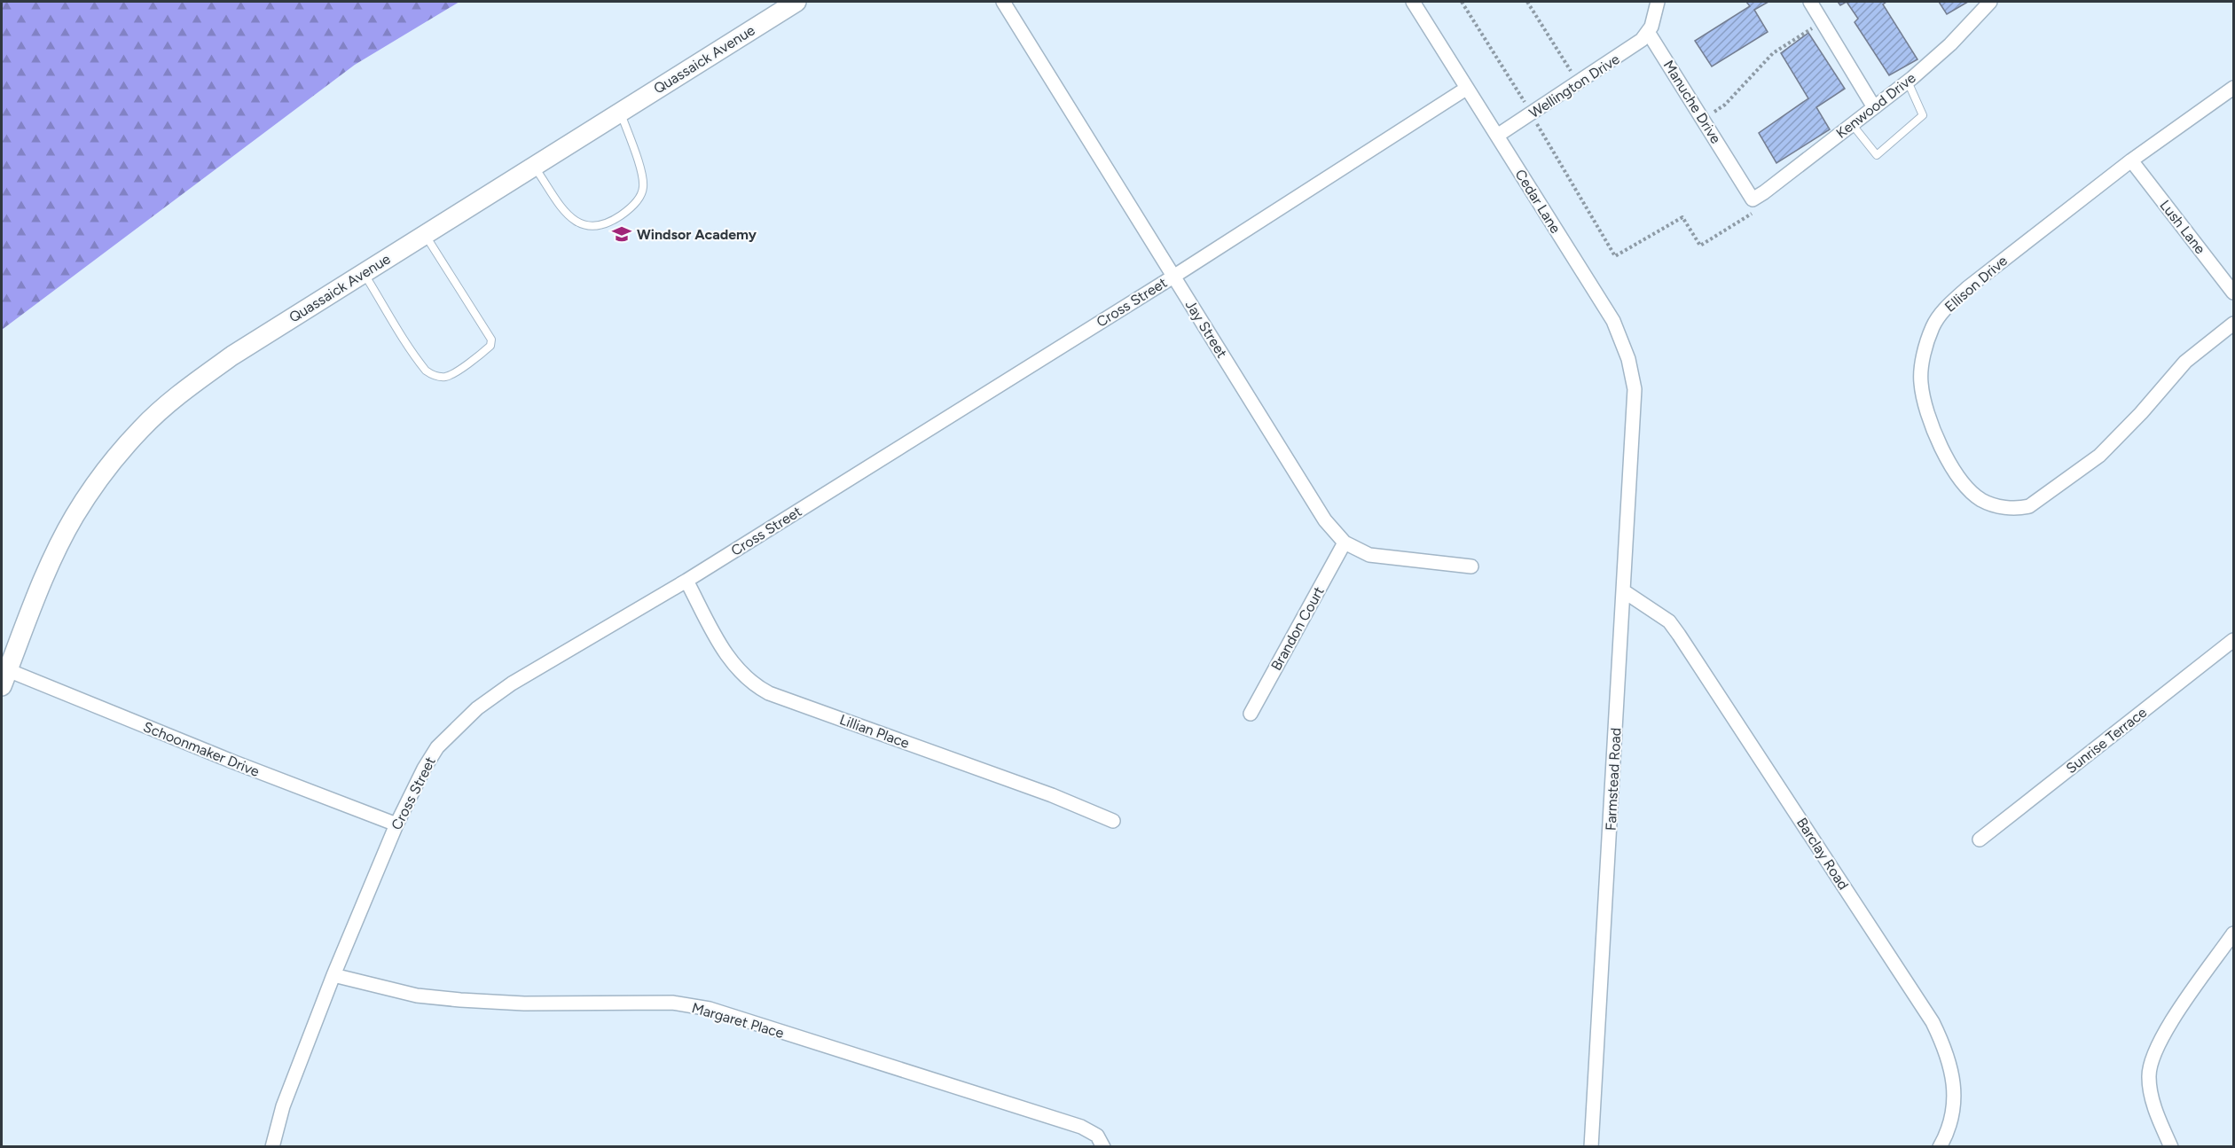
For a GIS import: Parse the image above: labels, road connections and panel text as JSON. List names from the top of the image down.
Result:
{
  "streets": {
    "main road": ["Quassaick Avenue"],
    "street": [
      "Wellington Drive",
      "Manuche Drive",
      "Kenwood Drive",
      "Cedar Lane",
      "Lush Lane",
      "Ellison Drive",
      "Cross Street",
      "Jay Street",
      "Brandon Court",
      "Lillian Place",
      "Sunrise Terrace",
      "Schoonmaker Drive",
      "Farmstead Road",
      "Barclay Road",
      "Margaret Place"
    ]
  },
  "crossings": [
    ["Quassaick Avenue", "Schoonmaker Drive"],
    ["Wellington Drive", "Manuche Drive"],
    ["Wellington Drive", "Cedar Lane"],
    ["Manuche Drive", "Kenwood Drive"],
    ["Cedar Lane", "Cross Street"],
    ["Cedar Lane", "Farmstead Road"],
    ["Lush Lane", "Ellison Drive"],
    ["Cross Street", "Jay Street"],
    ["Cross Street", "Lillian Place"],
    ["Cross Street", "Schoonmaker Drive"],
    ["Cross Street", "Margaret Place"],
    ["Jay Street", "Brandon Court"],
    ["Farmstead Road", "Barclay Road"]
  ],
  "places": {
    "school or university": ["Windsor Academy"]
  }
}
